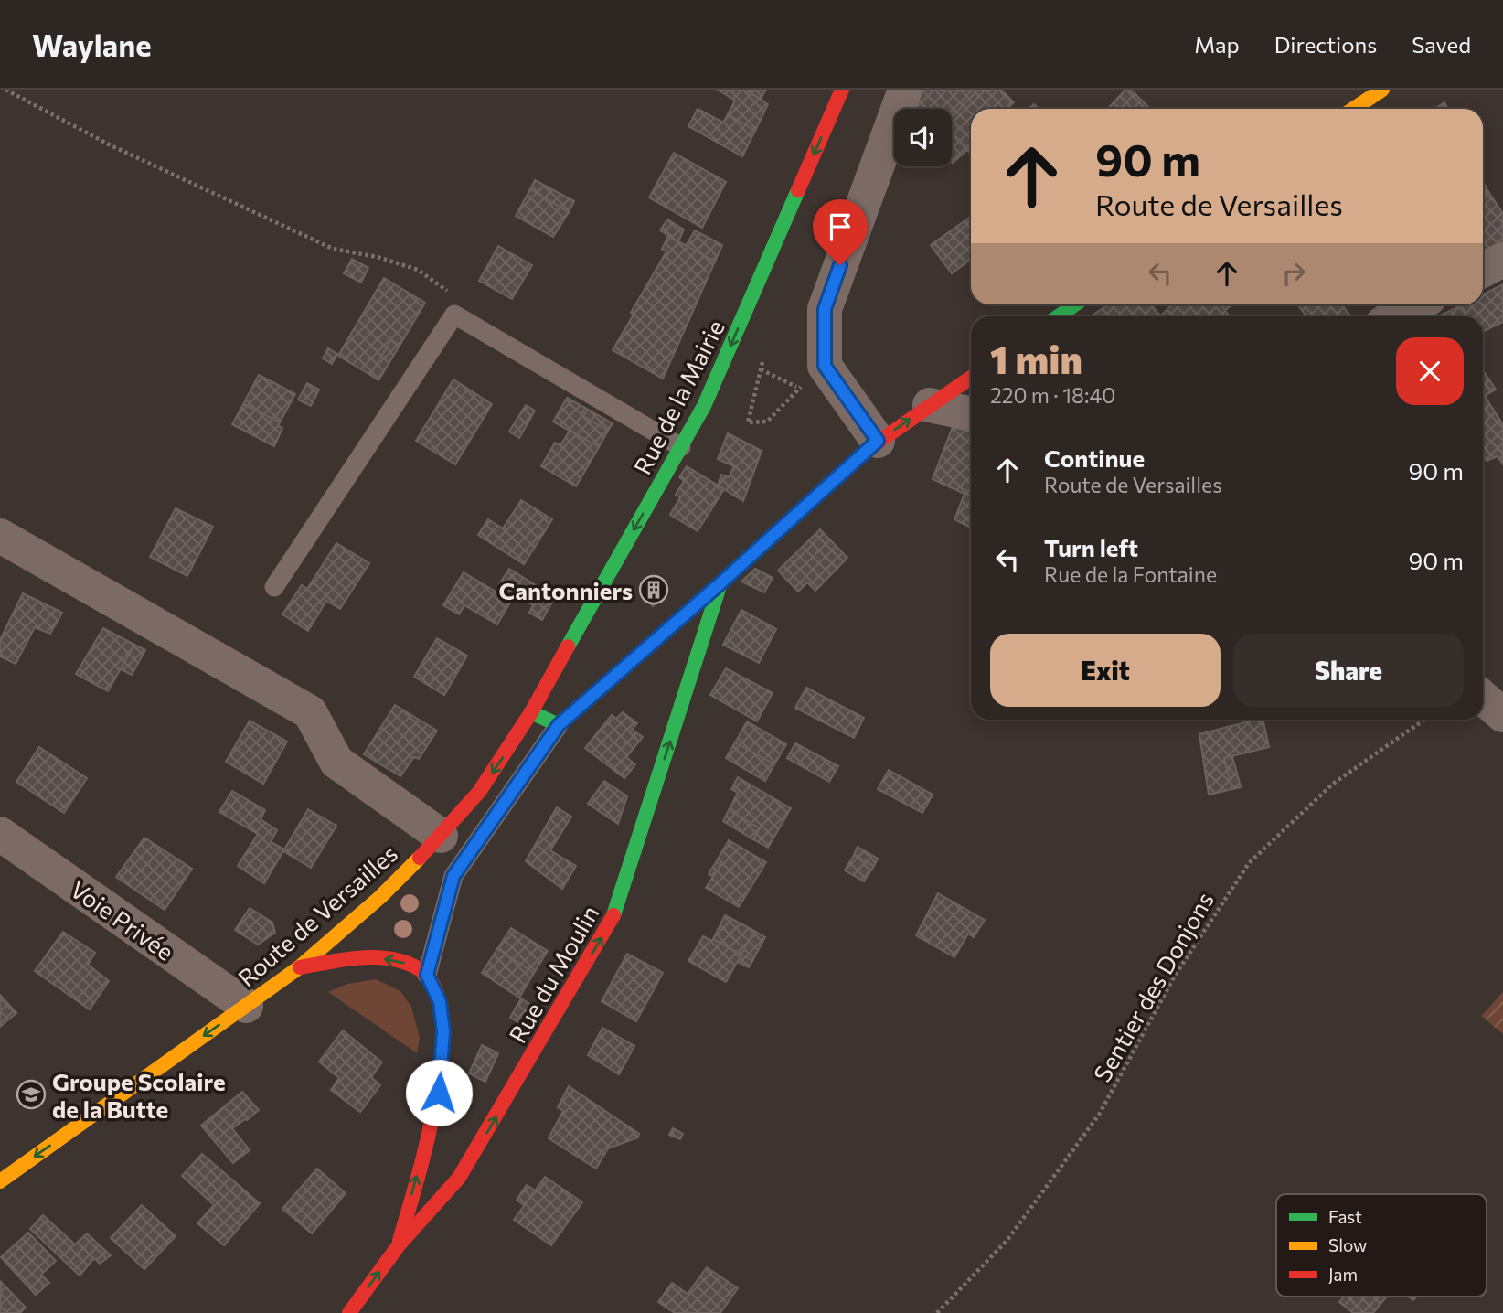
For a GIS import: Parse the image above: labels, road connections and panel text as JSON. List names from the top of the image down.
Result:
{
  "streets": {
    "main road": ["Rue de la Mairie", "Route de Versailles", "Rue du Moulin"],
    "street": ["Voie Privée"],
    "path": ["Sentier des Donjons"]
  },
  "crossings": [
    ["Rue de la Mairie", "Route de Versailles"],
    ["Route de Versailles", "Voie Privée"]
  ],
  "one_way": ["Route de Versailles"],
  "places": {
    "building": ["Cantonniers"],
    "school or university": ["Groupe Scolaire de la Butte"]
  },
  "legend": ["Fast", "Slow", "Jam"],
  "page": {
    "header": "Waylane",
    "nav": ["Map", "Directions", "Saved"],
    "turn": ["90 m", "Route de Versailles"],
    "heading": ["1 min", "220 m · 18:40"],
    "list": [
      {
        "name": "Continue",
        "note": "Route de Versailles",
        "value": "90 m"
      },
      {
        "name": "Turn left",
        "note": "Rue de la Fontaine",
        "value": "90 m"
      }
    ],
    "buttons": ["Exit", "Share"]
  }
}
